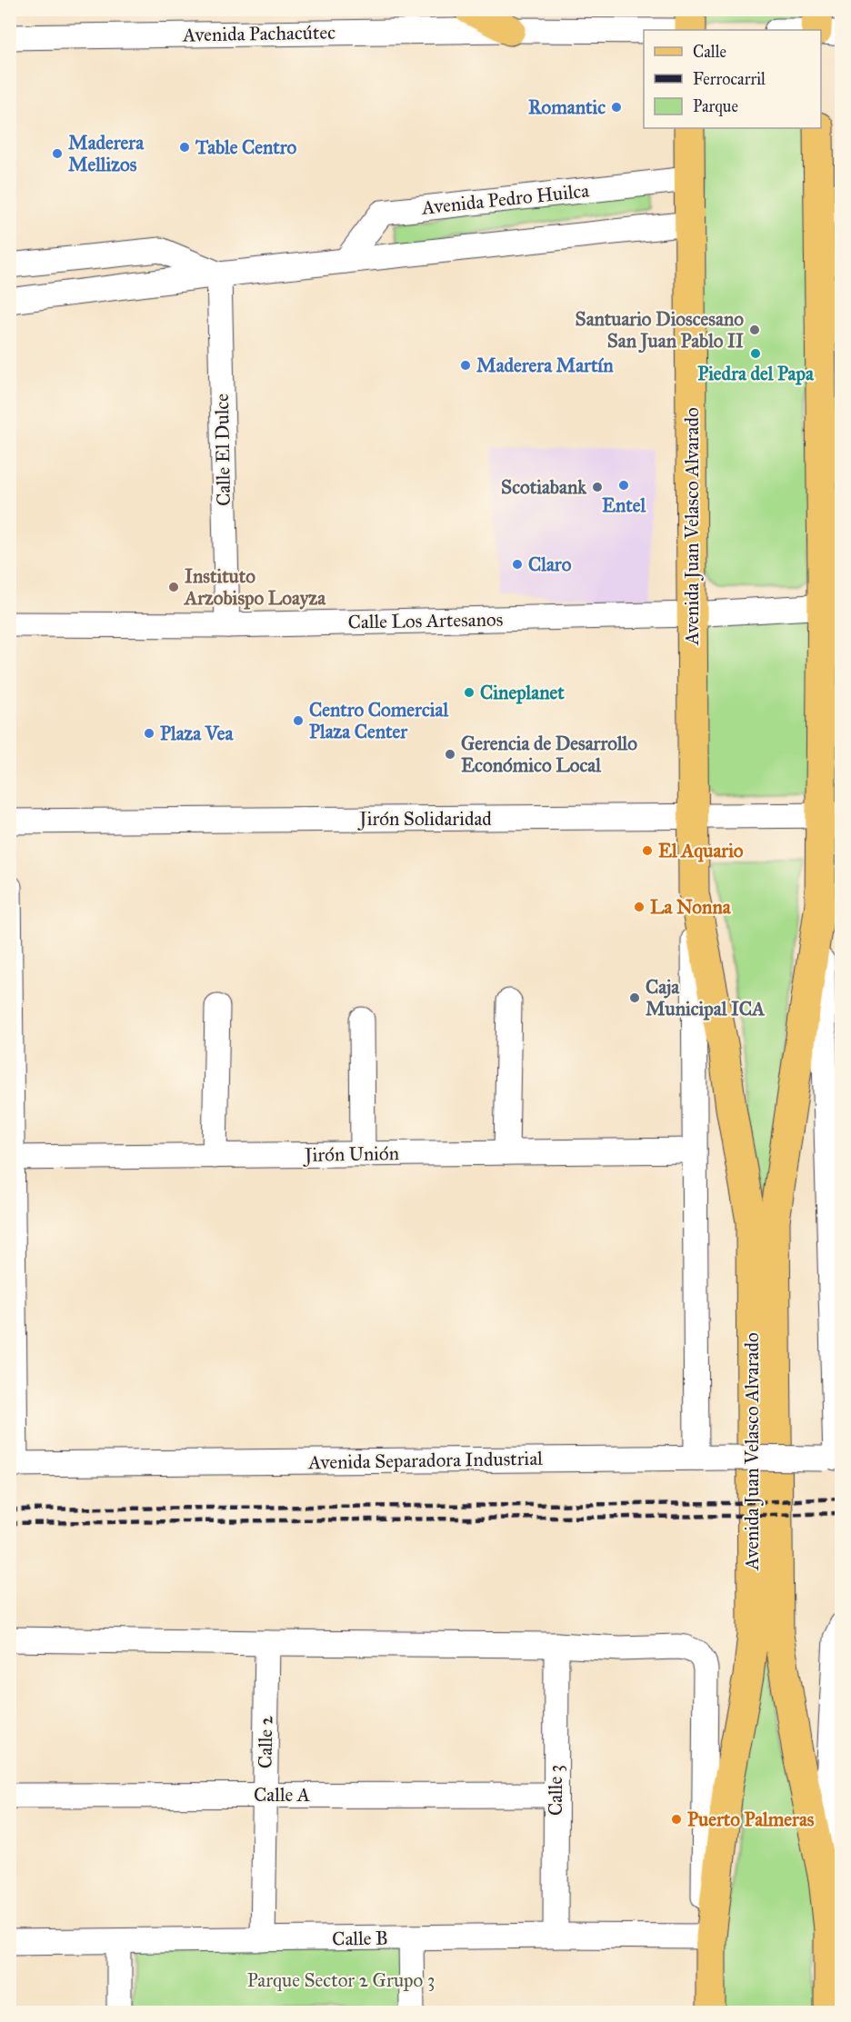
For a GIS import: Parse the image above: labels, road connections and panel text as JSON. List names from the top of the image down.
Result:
{
  "streets": {
    "main road": ["Avenida Juan Velasco Alvarado"],
    "street": [
      "Avenida Pachacútec",
      "Avenida Pedro Huilca",
      "Calle El Dulce",
      "Calle Los Artesanos",
      "Jirón Solidaridad",
      "Jirón Unión",
      "Avenida Separadora Industrial",
      "Calle 2",
      "Calle 3",
      "Calle A",
      "Calle B"
    ]
  },
  "crossings": [
    ["Avenida Pedro Huilca", "Avenida Juan Velasco Alvarado"],
    ["Calle El Dulce", "Calle Los Artesanos"],
    ["Avenida Juan Velasco Alvarado", "Calle Los Artesanos"],
    ["Avenida Juan Velasco Alvarado", "Jirón Solidaridad"],
    ["Avenida Juan Velasco Alvarado", "Jirón Unión"],
    ["Avenida Juan Velasco Alvarado", "Avenida Separadora Industrial"],
    ["Avenida Juan Velasco Alvarado", "Calle 3"],
    ["Avenida Juan Velasco Alvarado", "Calle B"],
    ["Calle 2", "Calle A"],
    ["Calle 2", "Calle B"],
    ["Calle 3", "Calle A"],
    ["Calle 3", "Calle B"]
  ],
  "parks": ["Parque Sector 2 Grupo 3"],
  "places": [
    "Romantic",
    "Table Centro",
    "Maderera Mellizos",
    "Santuario Dioscesano San Juan Pablo II",
    "Piedra del Papa",
    "Maderera Martín",
    "Entel",
    "Scotiabank",
    "Claro",
    "Instituto Arzobispo Loayza",
    "Cineplanet",
    "Centro Comercial Plaza Center",
    "Plaza Vea",
    "Gerencia de Desarrollo Económico Local",
    "El Aquario",
    "La Nonna",
    "Caja Municipal ICA",
    "Puerto Palmeras"
  ],
  "legend": ["Calle", "Ferrocarril", "Parque"]
}
